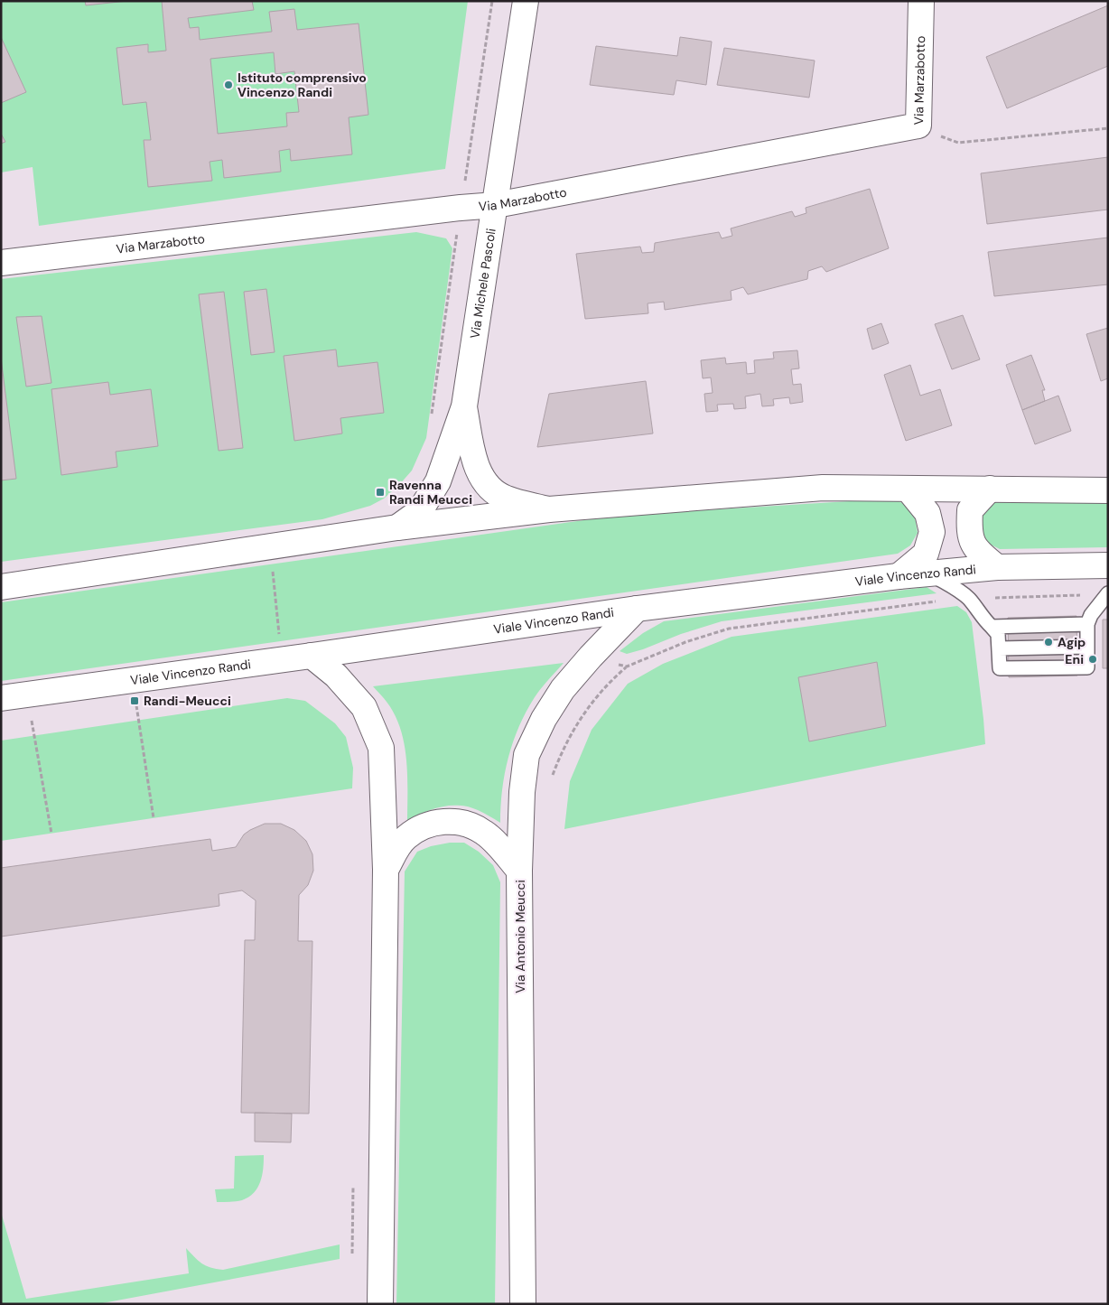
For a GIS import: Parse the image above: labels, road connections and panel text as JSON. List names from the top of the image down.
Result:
{
  "streets": {
    "street": [
      "Via Marzabotto",
      "Via Michele Pascoli",
      "Viale Vincenzo Randi",
      "Via Antonio Meucci"
    ]
  },
  "crossings": [
    ["Via Marzabotto", "Via Michele Pascoli"],
    ["Viale Vincenzo Randi", "Via Antonio Meucci"]
  ],
  "places": {
    "other": ["Istituto comprensivo Vincenzo Randi", "Agip", "Eni"],
    "transit": ["Ravenna Randi Meucci", "Randi-Meucci"]
  }
}
